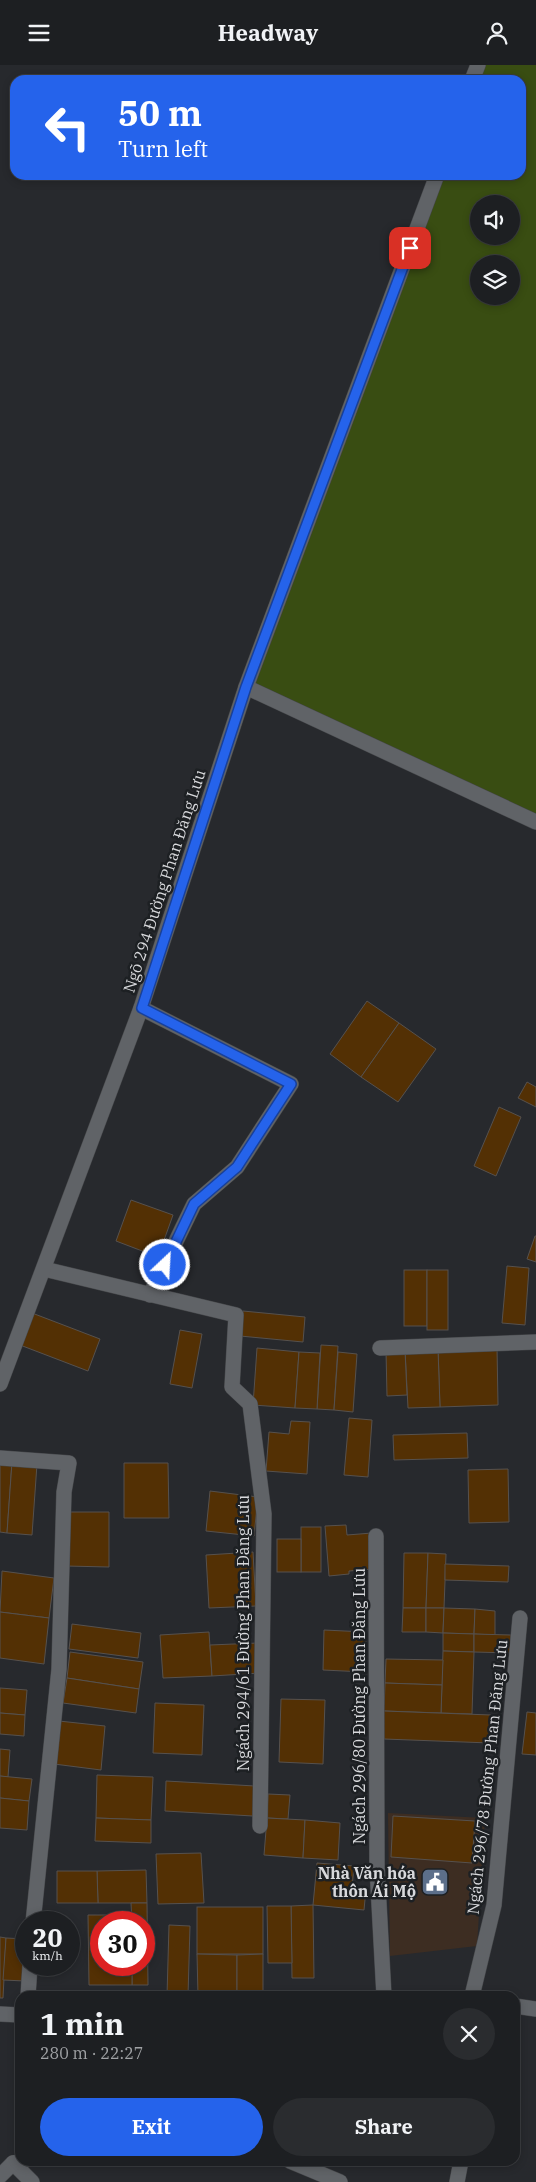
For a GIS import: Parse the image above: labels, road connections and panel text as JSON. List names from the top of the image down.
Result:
{
  "streets": {
    "street": [
      "Ngõ 294 Đường Phan Đăng Lưu",
      "Ngách 294/61 Đường Phan Đăng Lưu",
      "Ngách 296/80 Đường Phan Đăng Lưu",
      "Ngách 296/78 Đường Phan Đăng Lưu"
    ]
  },
  "crossings": [
    ["Ngõ 294 Đường Phan Đăng Lưu", "Ngách 294/61 Đường Phan Đăng Lưu"]
  ],
  "places": {
    "public building": ["Nhà Văn hóa thôn Ái Mộ"]
  },
  "page": {
    "header": "Headway",
    "turn": ["50 m", "Turn left"],
    "speed": "20 km/h",
    "limit": "30",
    "heading": ["1 min", "280 m · 22:27"],
    "buttons": ["Exit", "Share"]
  }
}
